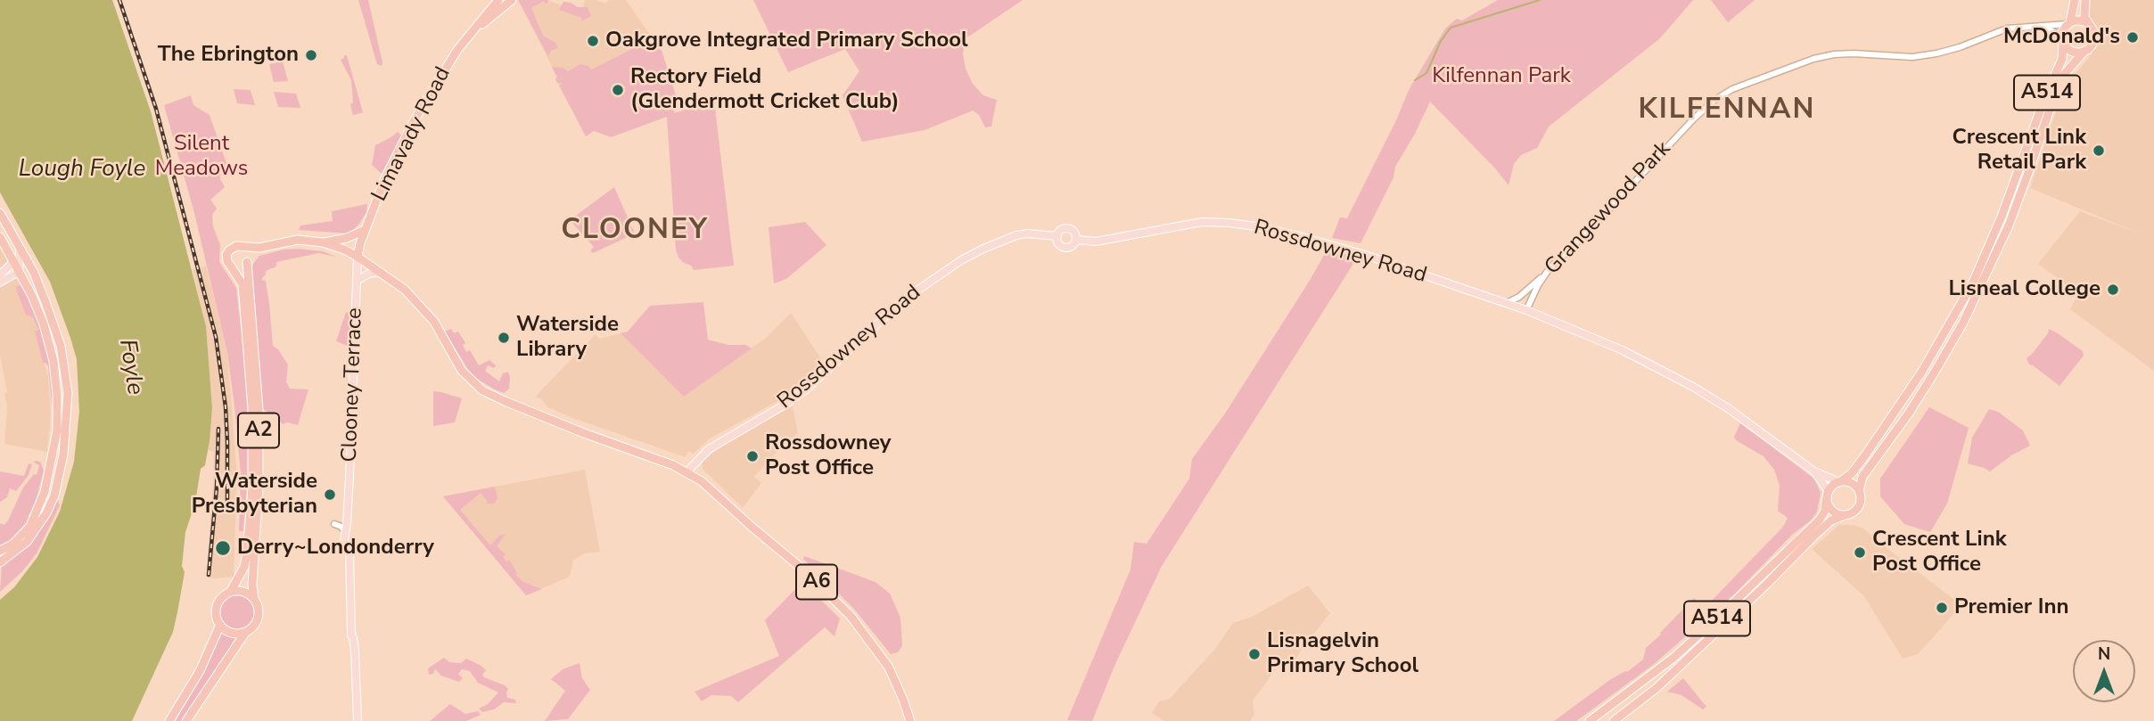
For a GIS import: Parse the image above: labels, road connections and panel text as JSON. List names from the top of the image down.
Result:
{
  "streets": {
    "highway": [
      "A514",
      "Limavady Road",
      "A2",
      "A6"
    ],
    "main road": ["Rossdowney Road", "Clooney Terrace"],
    "street": ["Grangewood Park"]
  },
  "crossings": [
    ["Limavady Road", "Clooney Terrace"],
    ["Limavady Road", "A6"],
    ["Grangewood Park", "Rossdowney Road"],
    ["Rossdowney Road", "A6"],
    ["Clooney Terrace", "A6"]
  ],
  "districts": ["KILFENNAN", "CLOONEY"],
  "water": ["Lough Foyle", "Foyle"],
  "parks": ["Kilfennan Park", "Silent Meadows"],
  "places": [
    "McDonald's",
    "Oakgrove Integrated Primary School",
    "The Ebrington",
    "Rectory Field (Glendermott Cricket Club)",
    "Crescent Link Retail Park",
    "Lisneal College",
    "Waterside Library",
    "Rossdowney Post Office",
    "Waterside Presbyterian",
    "Derry~Londonderry",
    "Crescent Link Post Office",
    "Premier Inn",
    "Lisnagelvin Primary School"
  ],
  "north": "top"
}
